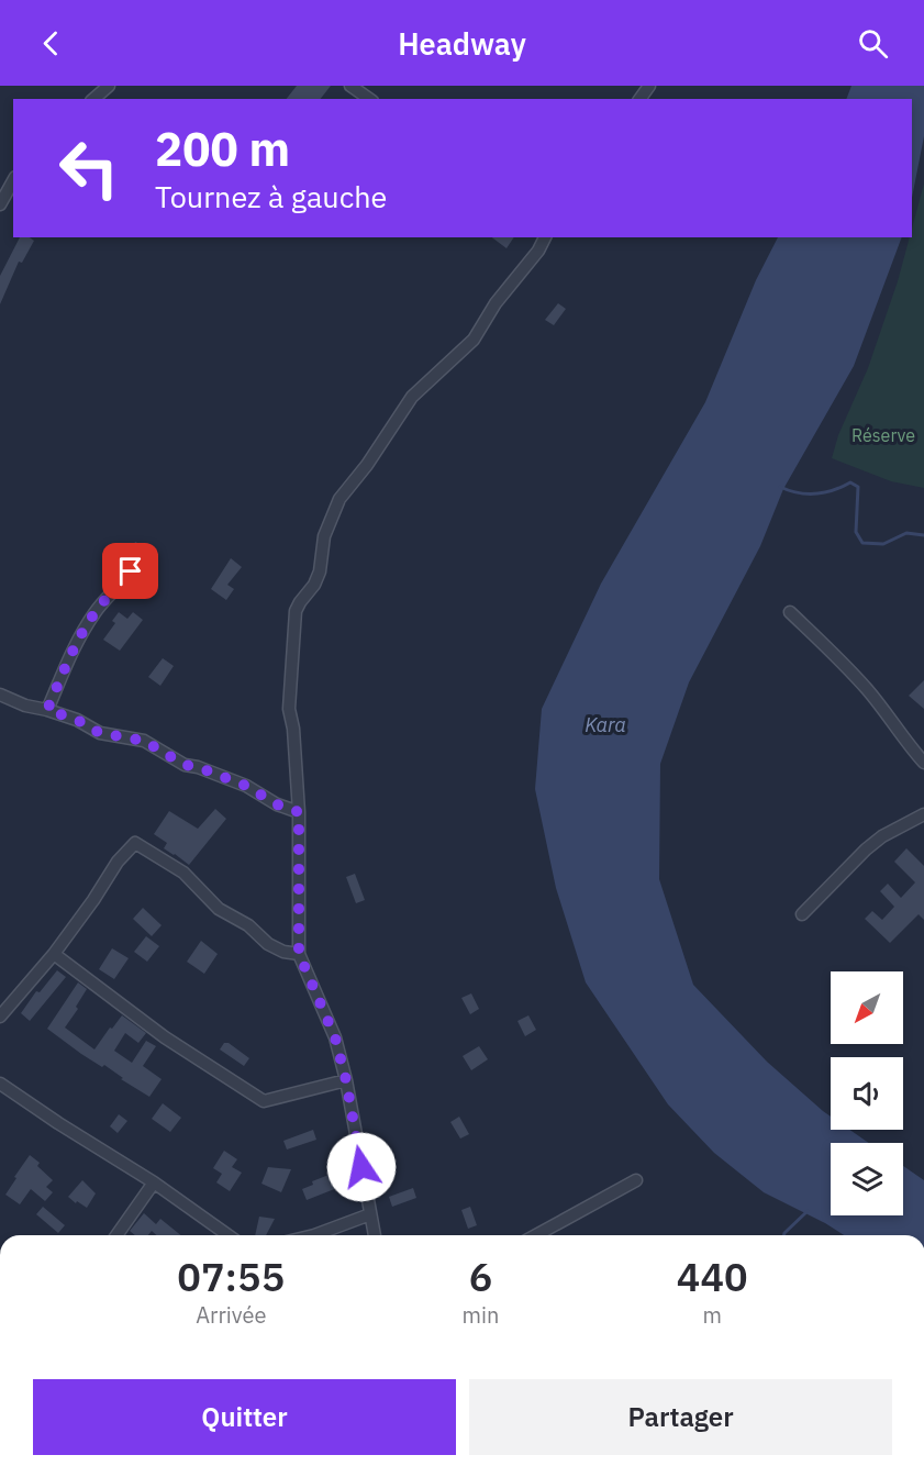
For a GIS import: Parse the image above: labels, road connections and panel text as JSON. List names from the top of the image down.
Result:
{
  "water": ["Kara"],
  "parks": ["Réserve"],
  "north": "bottom left",
  "page": {
    "header": "Headway",
    "turn": ["200 m", "Tournez à gauche"],
    "eta": [
      "07:55",
      "Arrivée",
      "6",
      "min",
      "440",
      "m"
    ],
    "buttons": ["Quitter", "Partager"]
  }
}
